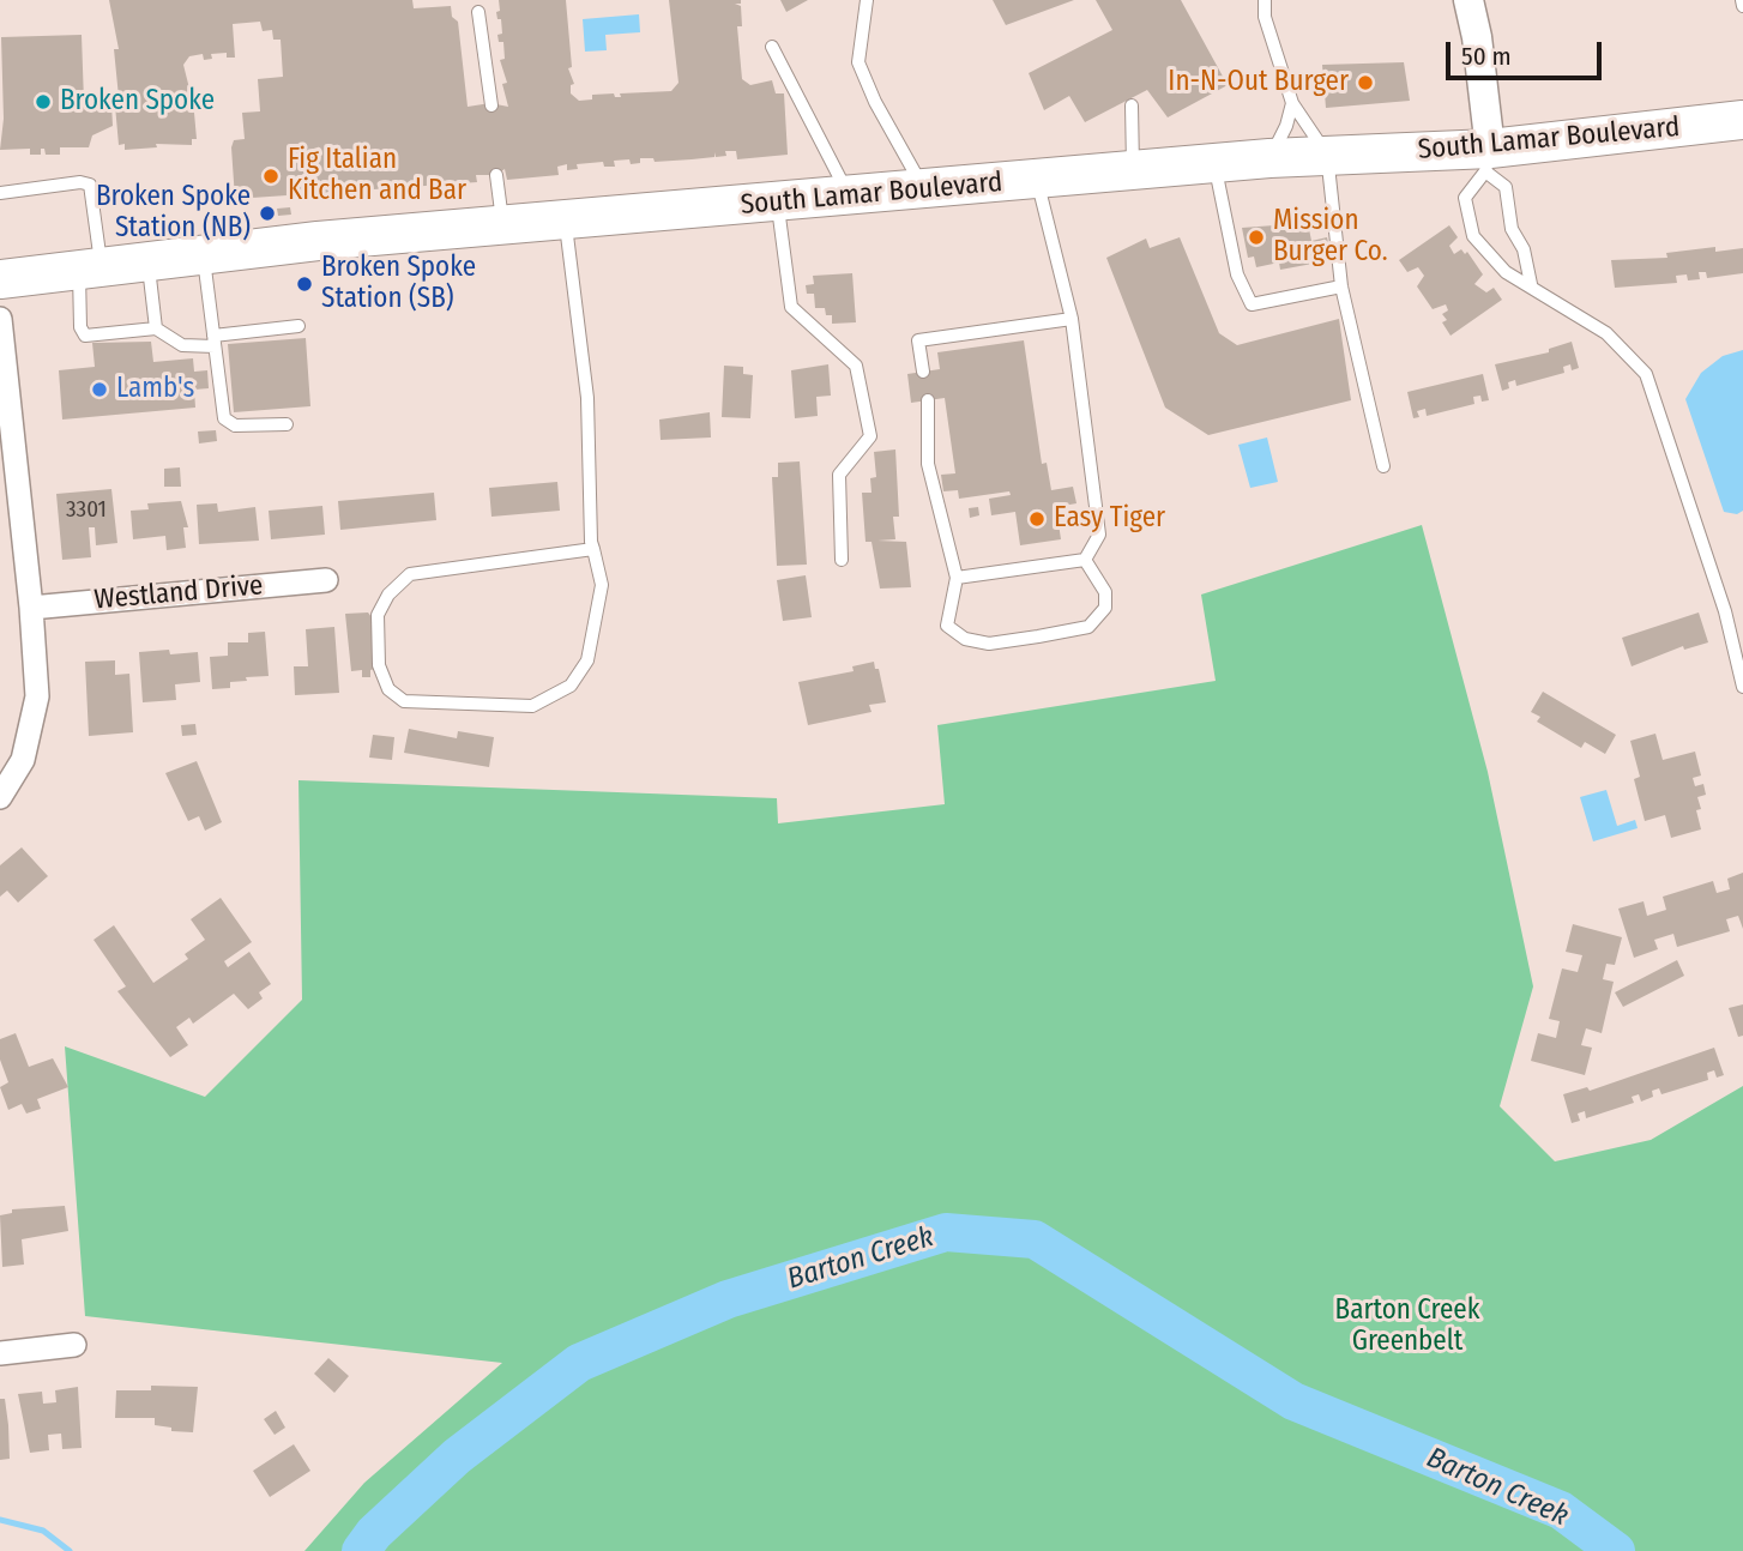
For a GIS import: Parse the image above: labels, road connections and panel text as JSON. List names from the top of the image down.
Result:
{
  "streets": {
    "main road": ["South Lamar Boulevard"],
    "street": ["Westland Drive"]
  },
  "water": ["Barton Creek"],
  "parks": ["Barton Creek Greenbelt"],
  "places": [
    "In-N-Out Burger",
    "Broken Spoke",
    "Fig Italian Kitchen and Bar",
    "Broken Spoke Station (NB)",
    "Mission Burger Co.",
    "Broken Spoke Station (SB)",
    "Lamb's",
    "Easy Tiger"
  ],
  "house_numbers": ["3301"],
  "scale_bar": "50 m"
}
